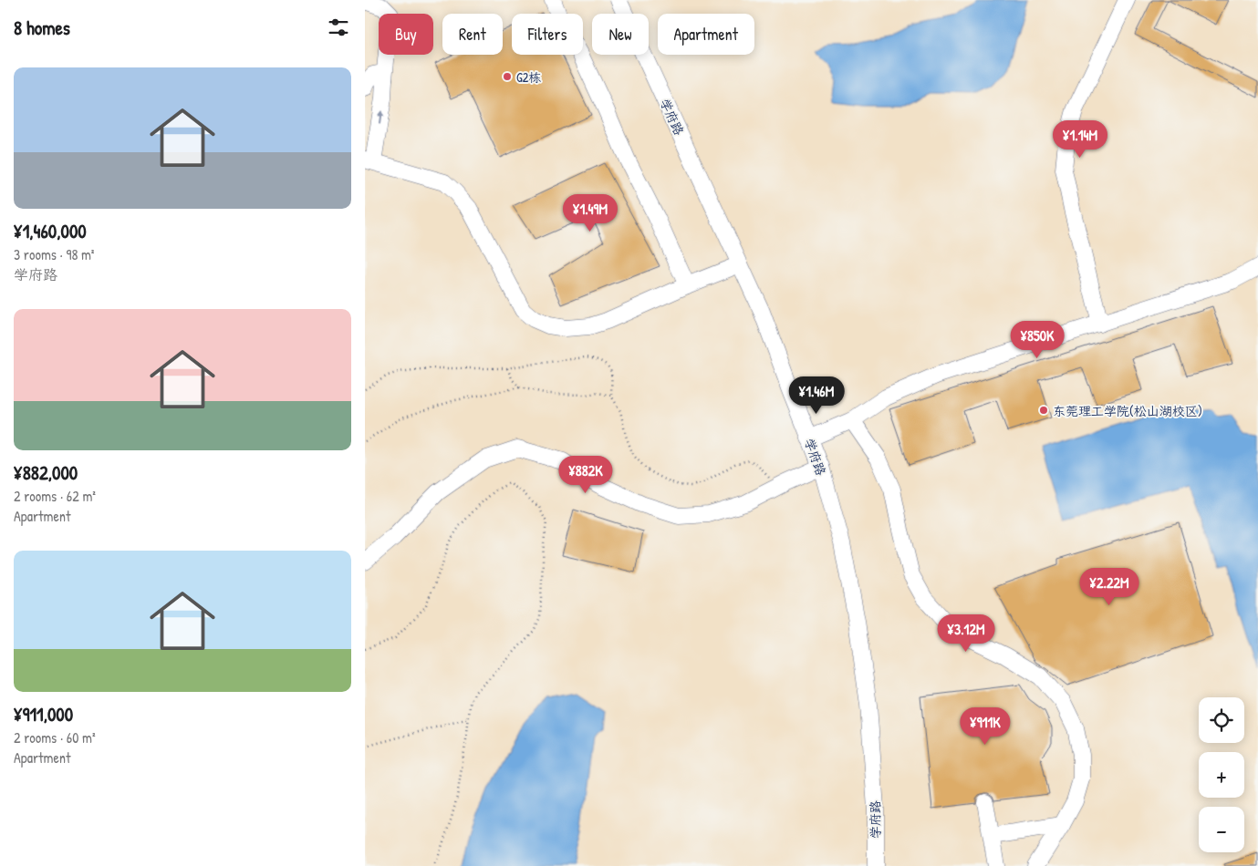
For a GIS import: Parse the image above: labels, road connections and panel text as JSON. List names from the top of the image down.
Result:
{
  "streets": {
    "street": ["学府路"]
  },
  "places": ["G2栋", "东莞理工学院(松山湖校区)"],
  "page": {
    "heading": "8 homes",
    "chip": [
      "Buy",
      "Rent",
      "Filters",
      "New",
      "Apartment"
    ],
    "list": [
      {
        "name": "¥1,460,000",
        "note": "3 rooms · 98 m² · 学府路"
      },
      {
        "name": "¥882,000",
        "note": "2 rooms · 62 m² · Apartment"
      },
      {
        "name": "¥911,000",
        "note": "2 rooms · 60 m² · Apartment"
      }
    ],
    "price": [
      "¥1.14M",
      "¥1.49M",
      "¥850K",
      "¥1.46M",
      "¥882K",
      "¥2.22M",
      "¥3.12M",
      "¥911K"
    ],
    "map_buttons": ["+", "−"]
  }
}
